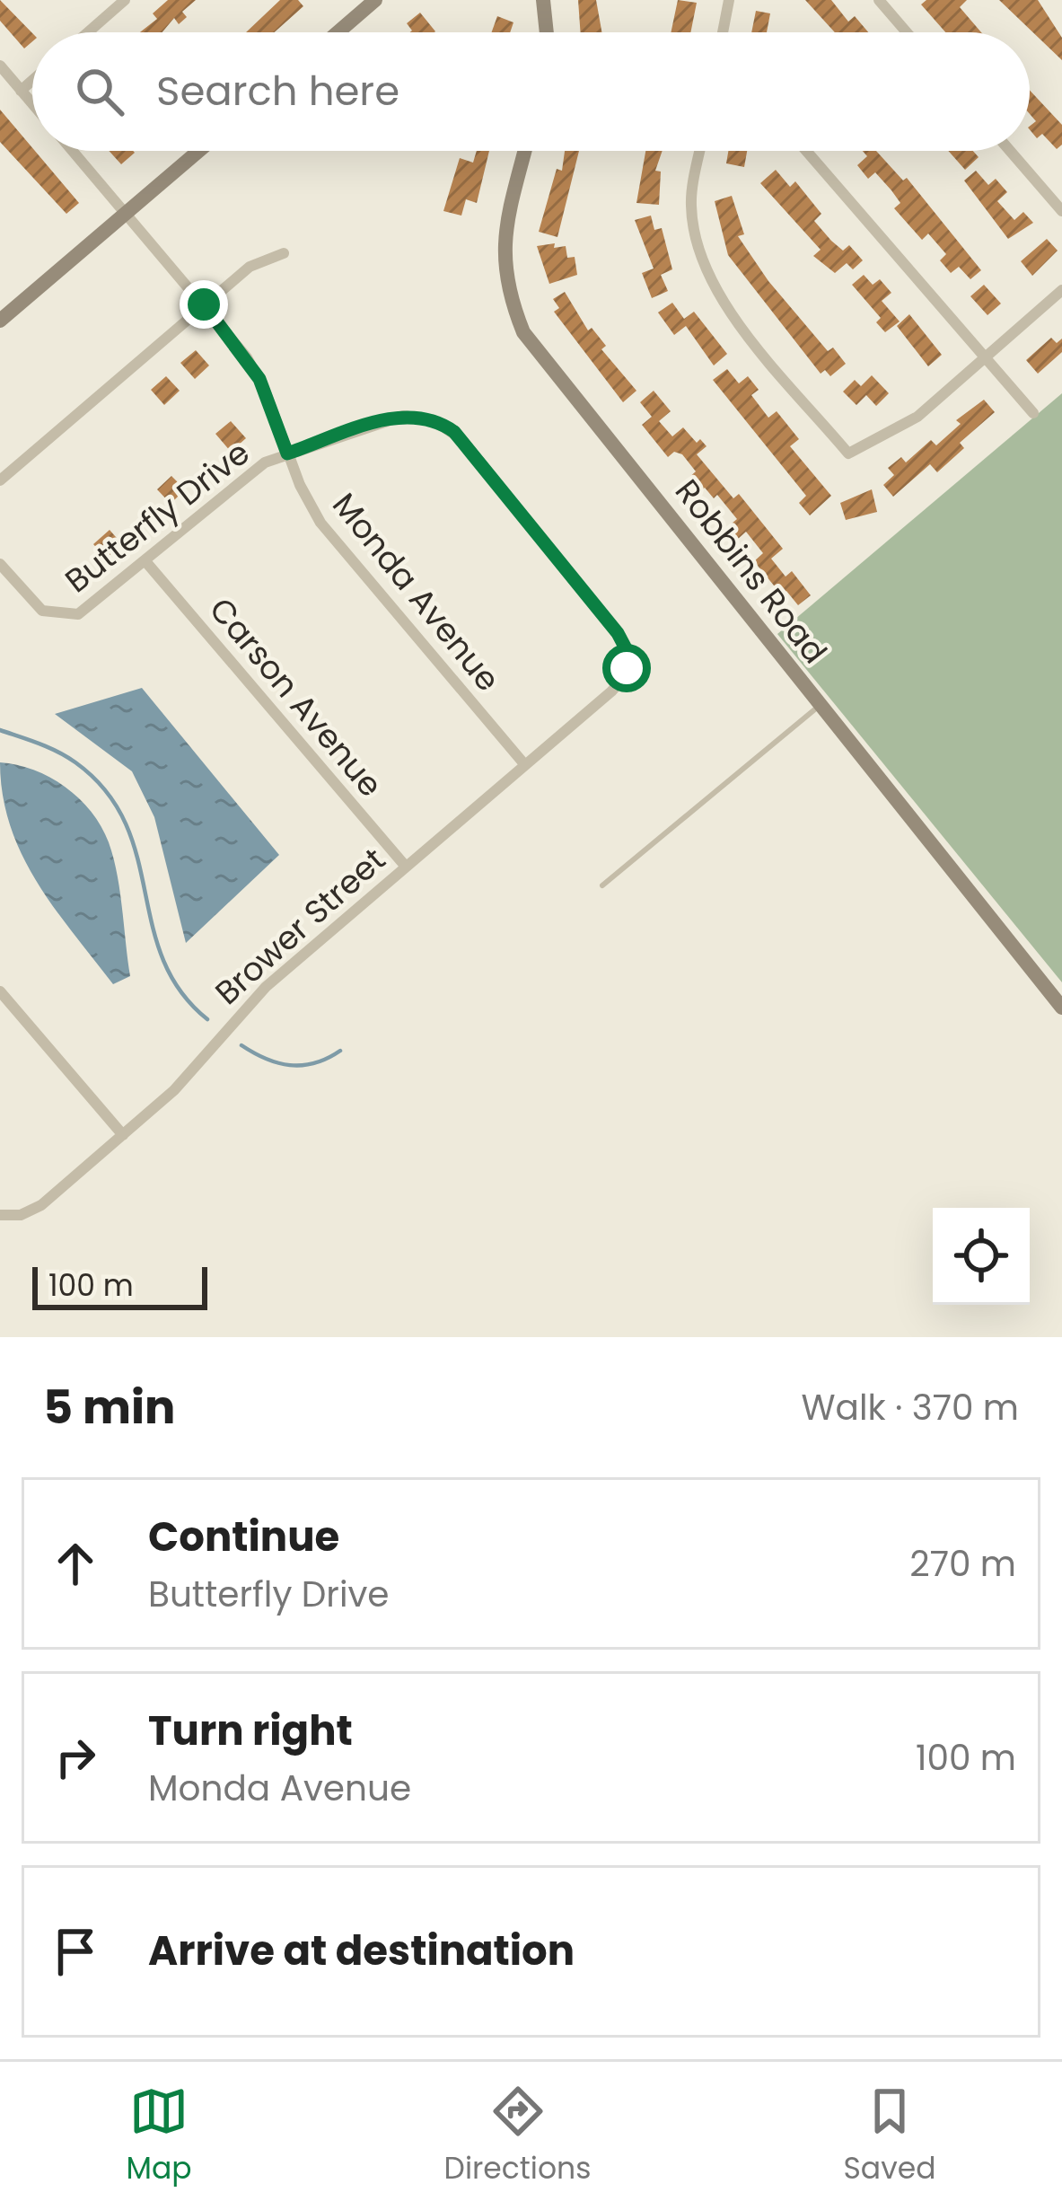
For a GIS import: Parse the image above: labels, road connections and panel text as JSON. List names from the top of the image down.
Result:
{
  "streets": {
    "street": [
      "Butterfly Drive",
      "Robbins Road",
      "Monda Avenue",
      "Carson Avenue",
      "Brower Street"
    ]
  },
  "crossings": [
    ["Butterfly Drive", "Monda Avenue"],
    ["Butterfly Drive", "Carson Avenue"],
    ["Butterfly Drive", "Brower Street"],
    ["Monda Avenue", "Brower Street"],
    ["Carson Avenue", "Brower Street"]
  ],
  "scale_bar": "100 m",
  "page": {
    "search": "Search here",
    "scale": "100 m",
    "heading": ["5 min", "Walk · 370 m"],
    "list": [
      ["Continue", "Butterfly Drive", "270 m"],
      ["Turn right", "Monda Avenue", "100 m"],
      "Arrive at destination"
    ],
    "nav": ["Map", "Directions", "Saved"]
  }
}
